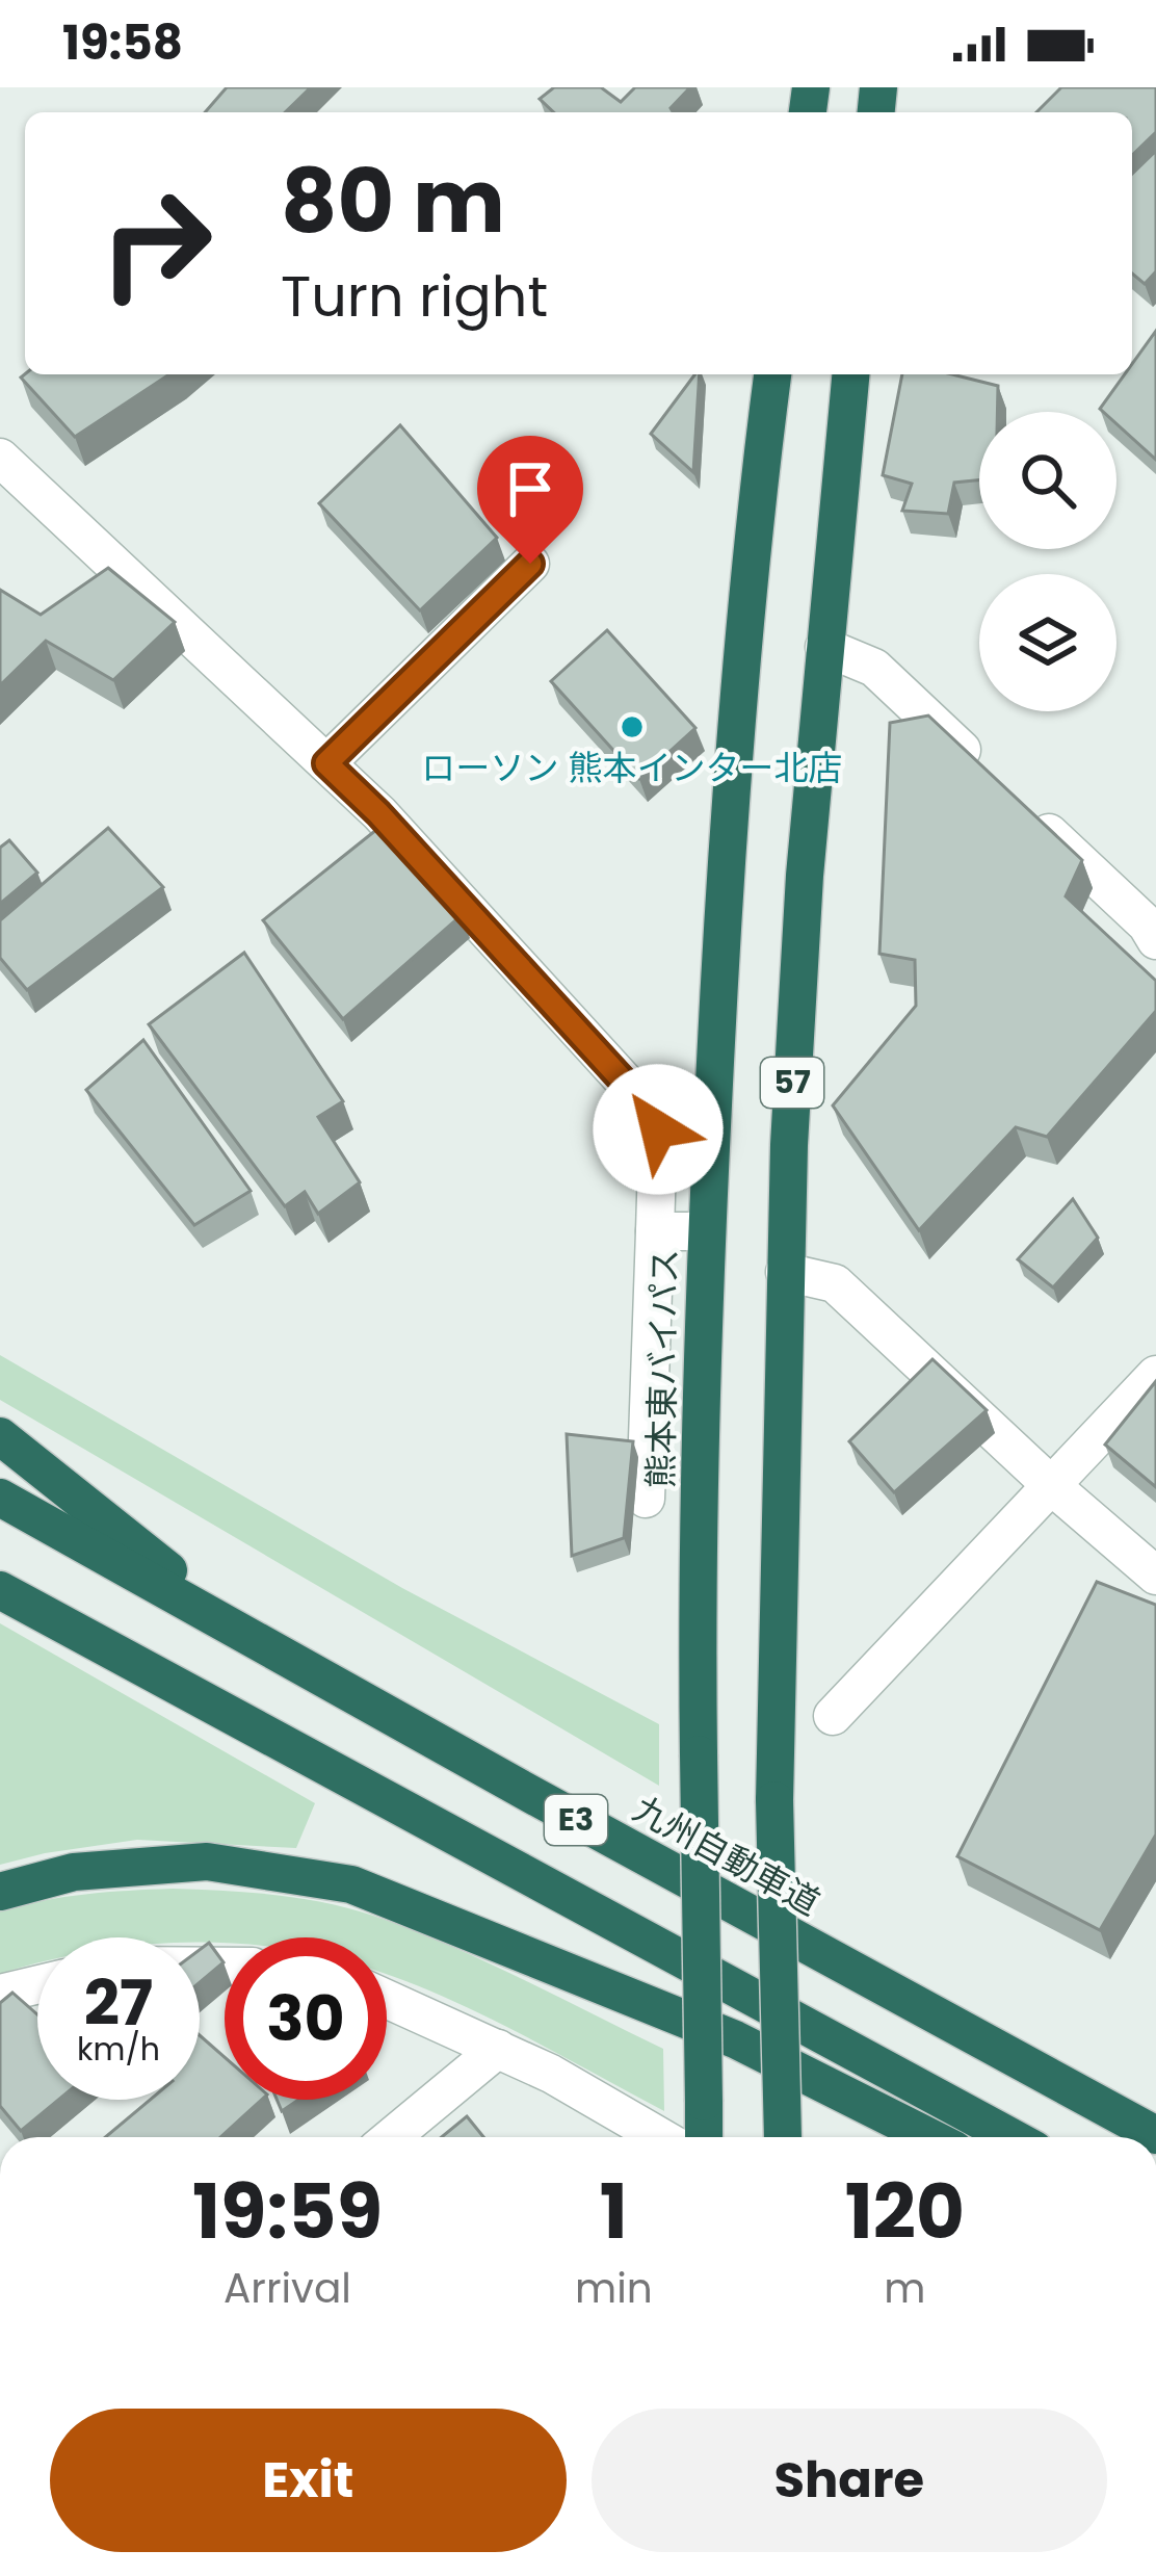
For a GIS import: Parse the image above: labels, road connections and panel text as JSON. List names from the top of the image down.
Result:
{
  "streets": {
    "highway": [
      "57",
      "熊本東バイパス",
      "E3",
      "九州自動車道"
    ]
  },
  "places": ["ローソン 熊本インター北店"],
  "page": {
    "status": "19:58",
    "turn": ["80 m", "Turn right"],
    "speed": "27 km/h",
    "limit": "30",
    "eta": [
      "19:59",
      "Arrival",
      "1",
      "min",
      "120",
      "m"
    ],
    "buttons": ["Exit", "Share"]
  }
}
